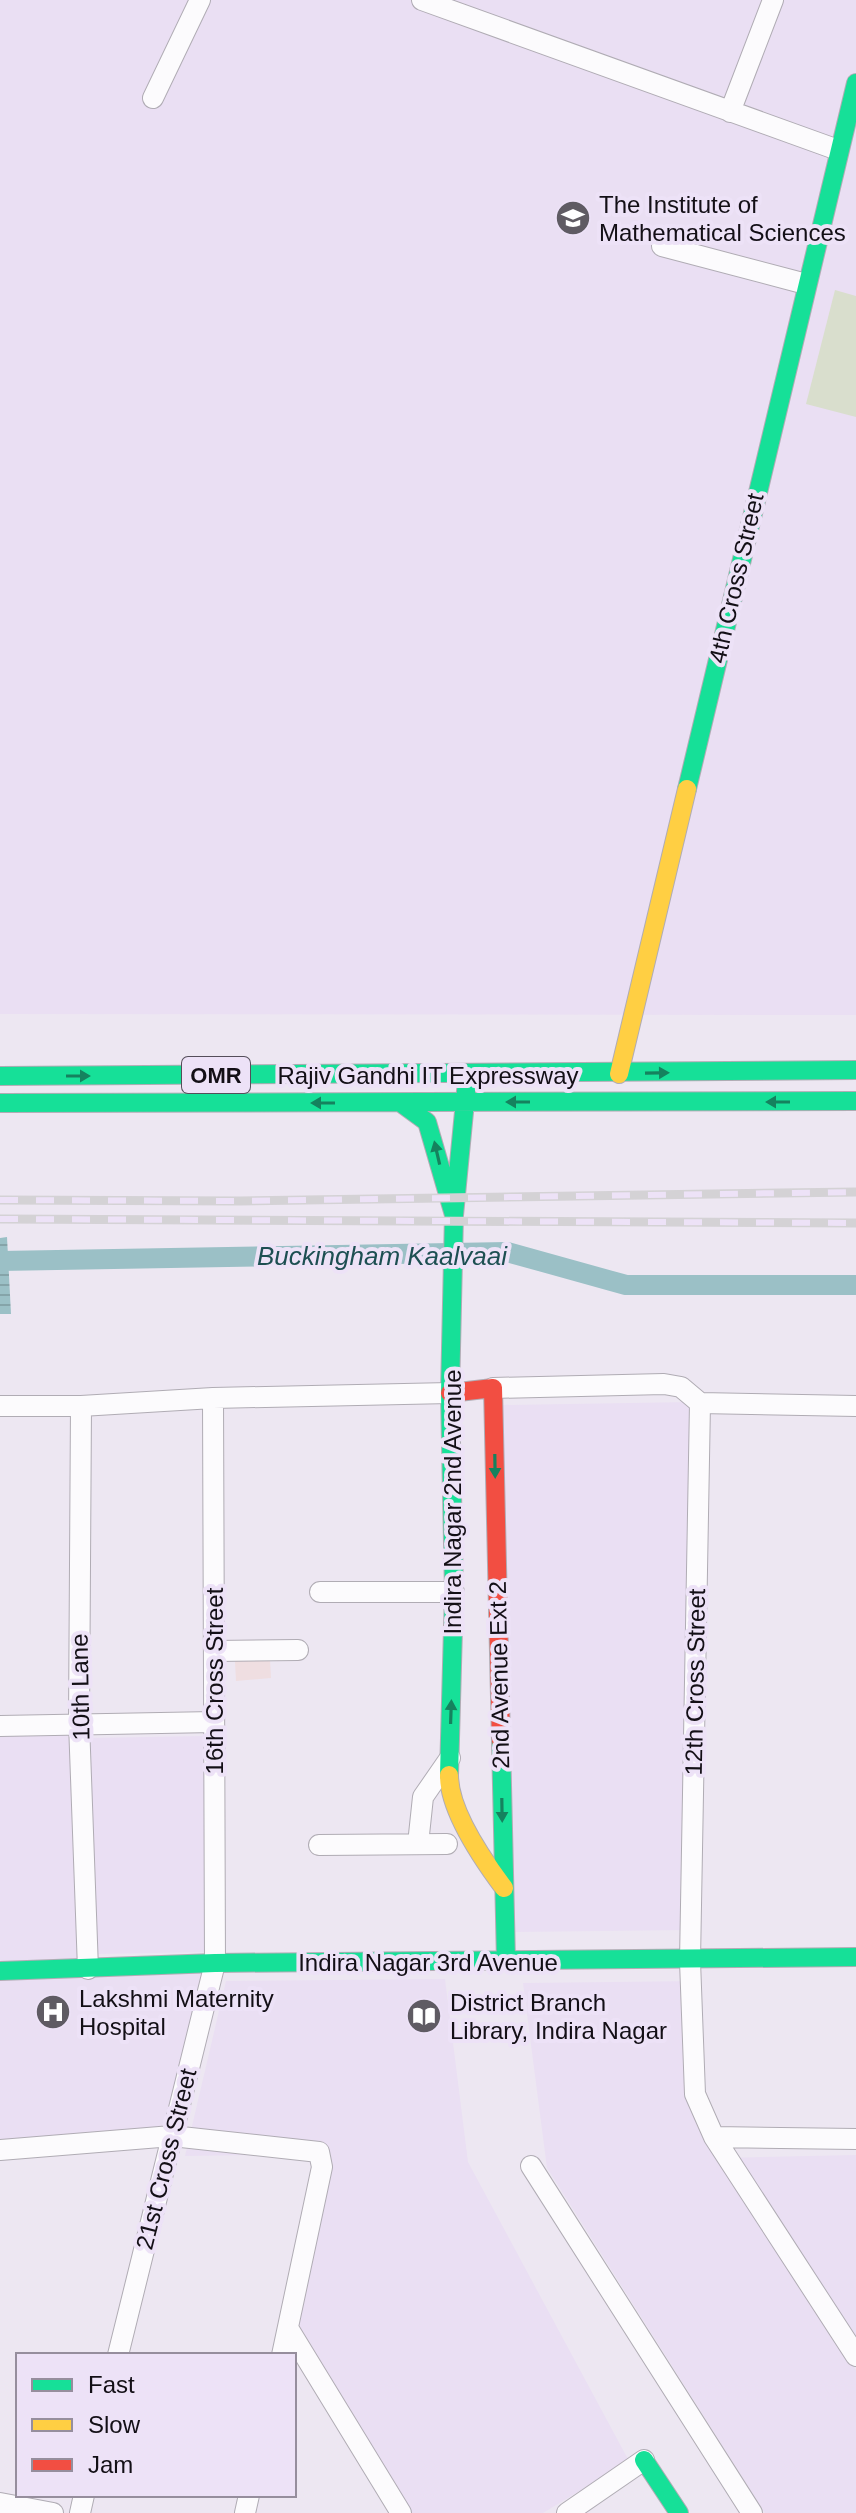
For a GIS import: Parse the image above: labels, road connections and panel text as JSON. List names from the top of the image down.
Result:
{
  "streets": {
    "street": [
      "4th Cross Street",
      "OMR",
      "Rajiv Gandhi IT Expressway",
      "Indira Nagar 2nd Avenue",
      "2nd Avenue Ext 2",
      "16th Cross Street",
      "12th Cross Street",
      "10th Lane",
      "Indira Nagar 3rd Avenue",
      "21st Cross Street"
    ]
  },
  "crossings": [
    ["4th Cross Street", "Rajiv Gandhi IT Expressway"],
    ["Indira Nagar 2nd Avenue", "2nd Avenue Ext 2"],
    ["2nd Avenue Ext 2", "Indira Nagar 3rd Avenue"],
    ["16th Cross Street", "Indira Nagar 3rd Avenue"],
    ["16th Cross Street", "21st Cross Street"],
    ["12th Cross Street", "Indira Nagar 3rd Avenue"],
    ["10th Lane", "Indira Nagar 3rd Avenue"],
    ["Indira Nagar 3rd Avenue", "21st Cross Street"]
  ],
  "one_way": ["2nd Avenue Ext 2"],
  "water": ["Buckingham Kaalvaai"],
  "places": {
    "school or university": ["The Institute of Mathematical Sciences"],
    "hospital": ["Lakshmi Maternity Hospital"],
    "library": ["District Branch Library, Indira Nagar"]
  },
  "legend": ["Fast", "Slow", "Jam"]
}
